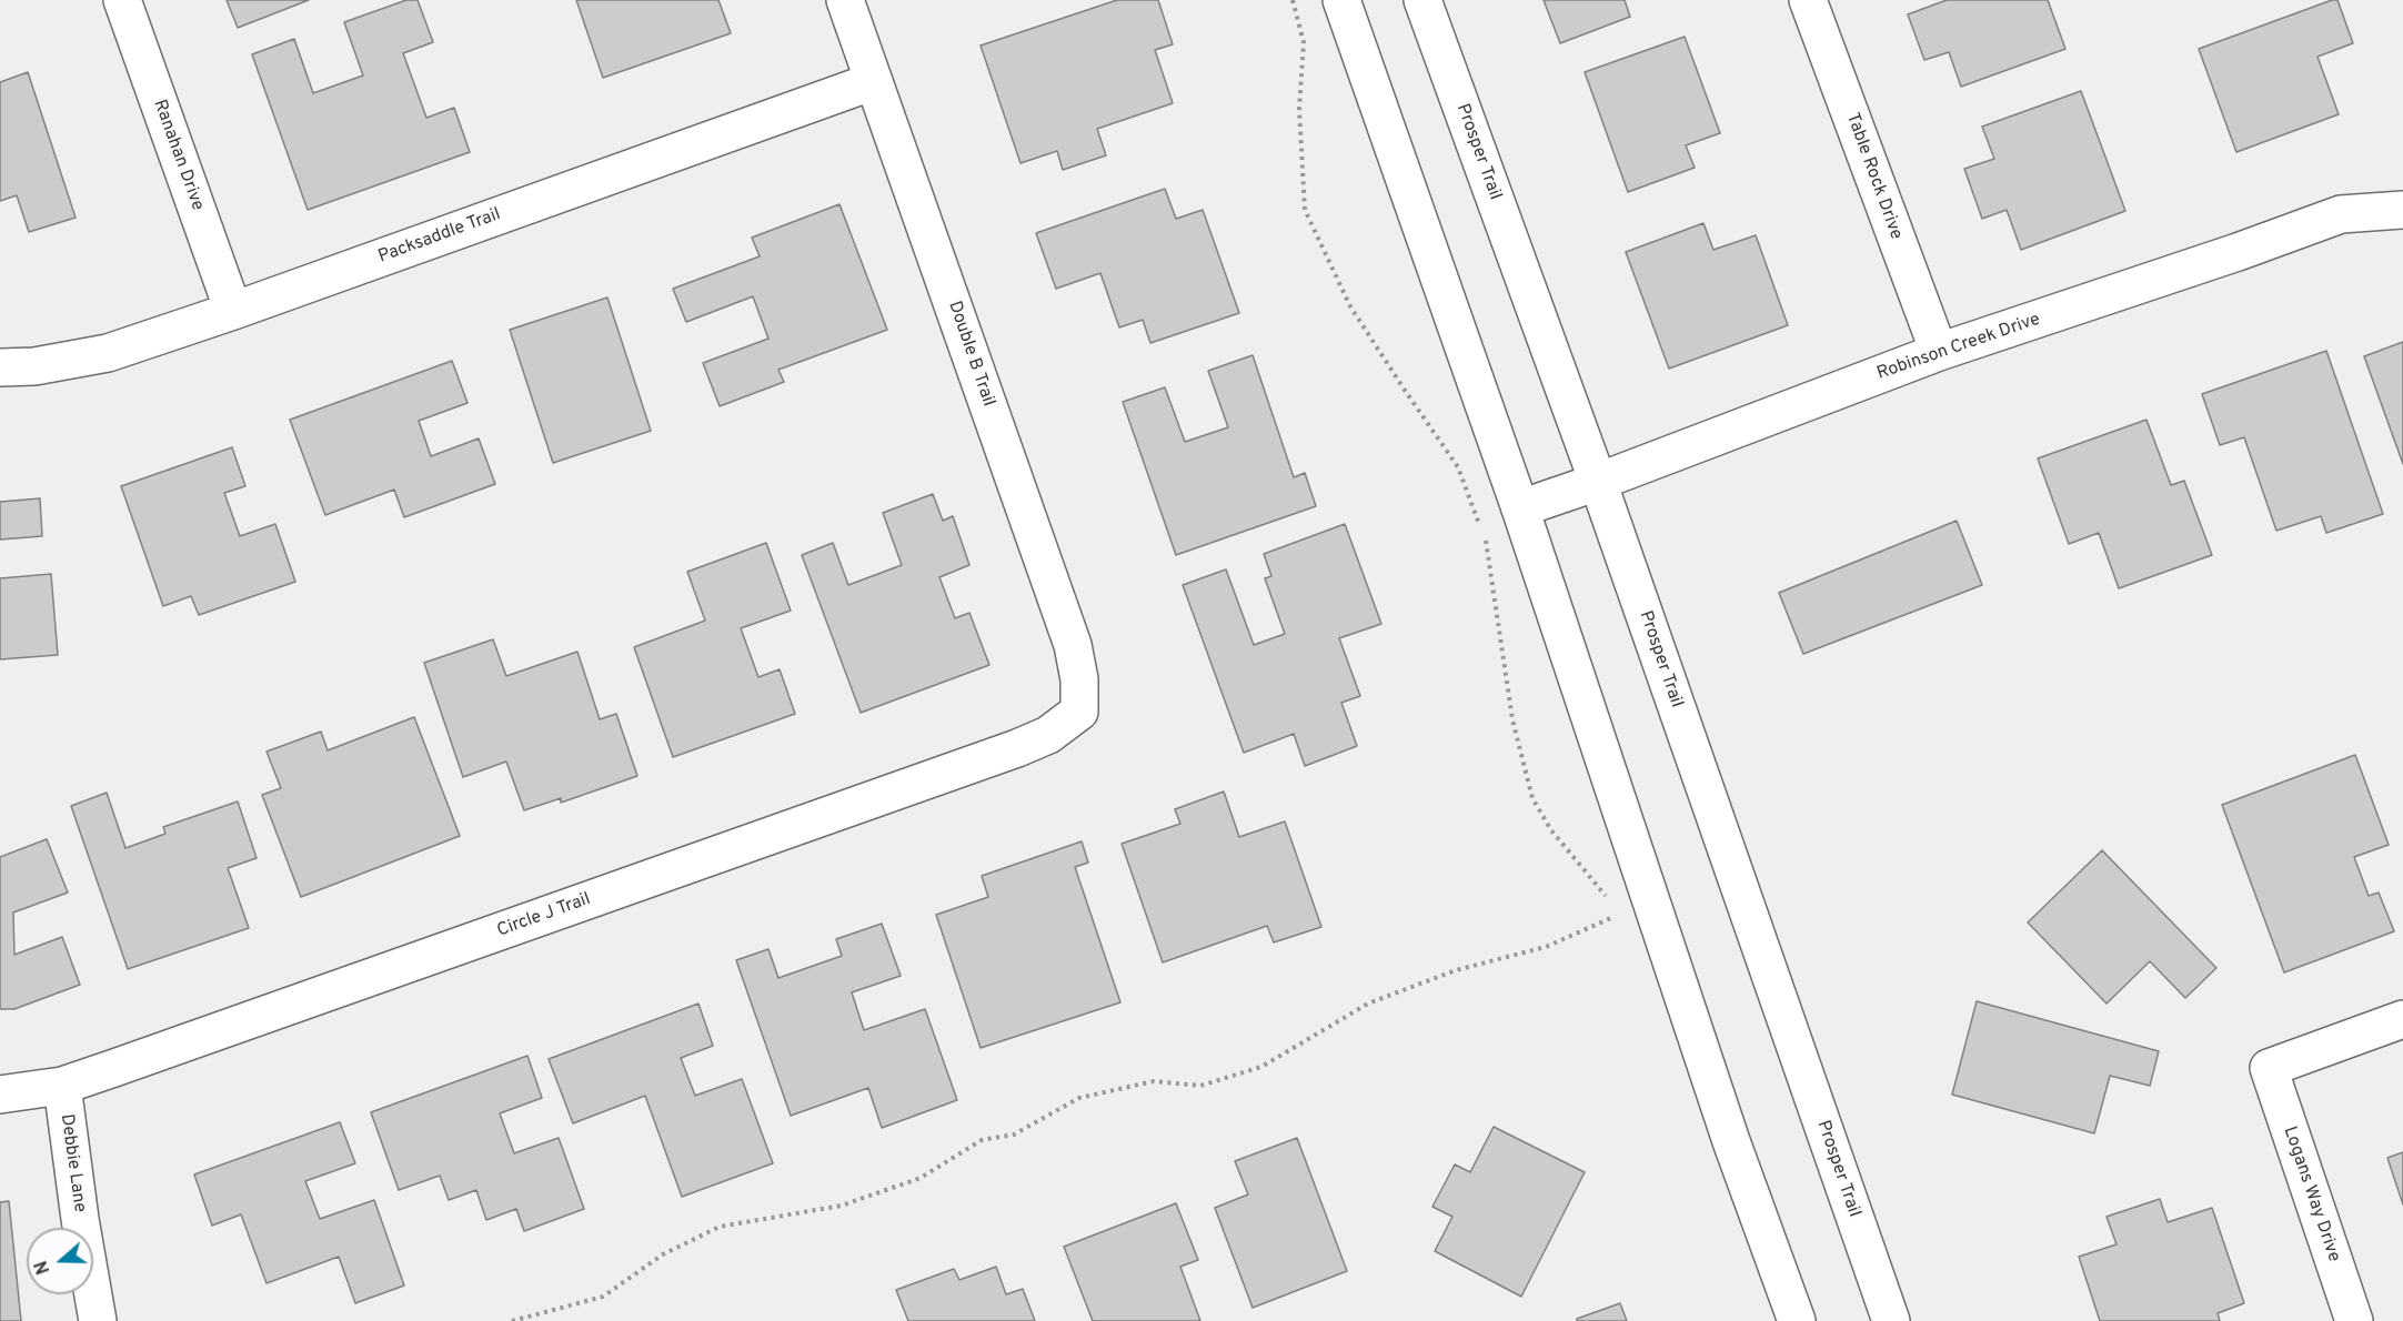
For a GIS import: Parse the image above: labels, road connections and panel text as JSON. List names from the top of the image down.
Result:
{
  "streets": {
    "street": [
      "Prosper Trail",
      "Ranahan Drive",
      "Table Rock Drive",
      "Packsaddle Trail",
      "Robinson Creek Drive",
      "Double B Trail",
      "Circle J Trail",
      "Debbie Lane",
      "Logans Way Drive"
    ]
  },
  "crossings": [
    ["Prosper Trail", "Robinson Creek Drive"],
    ["Ranahan Drive", "Packsaddle Trail"],
    ["Table Rock Drive", "Robinson Creek Drive"],
    ["Packsaddle Trail", "Double B Trail"],
    ["Double B Trail", "Circle J Trail"],
    ["Circle J Trail", "Debbie Lane"]
  ],
  "north": "left"
}
